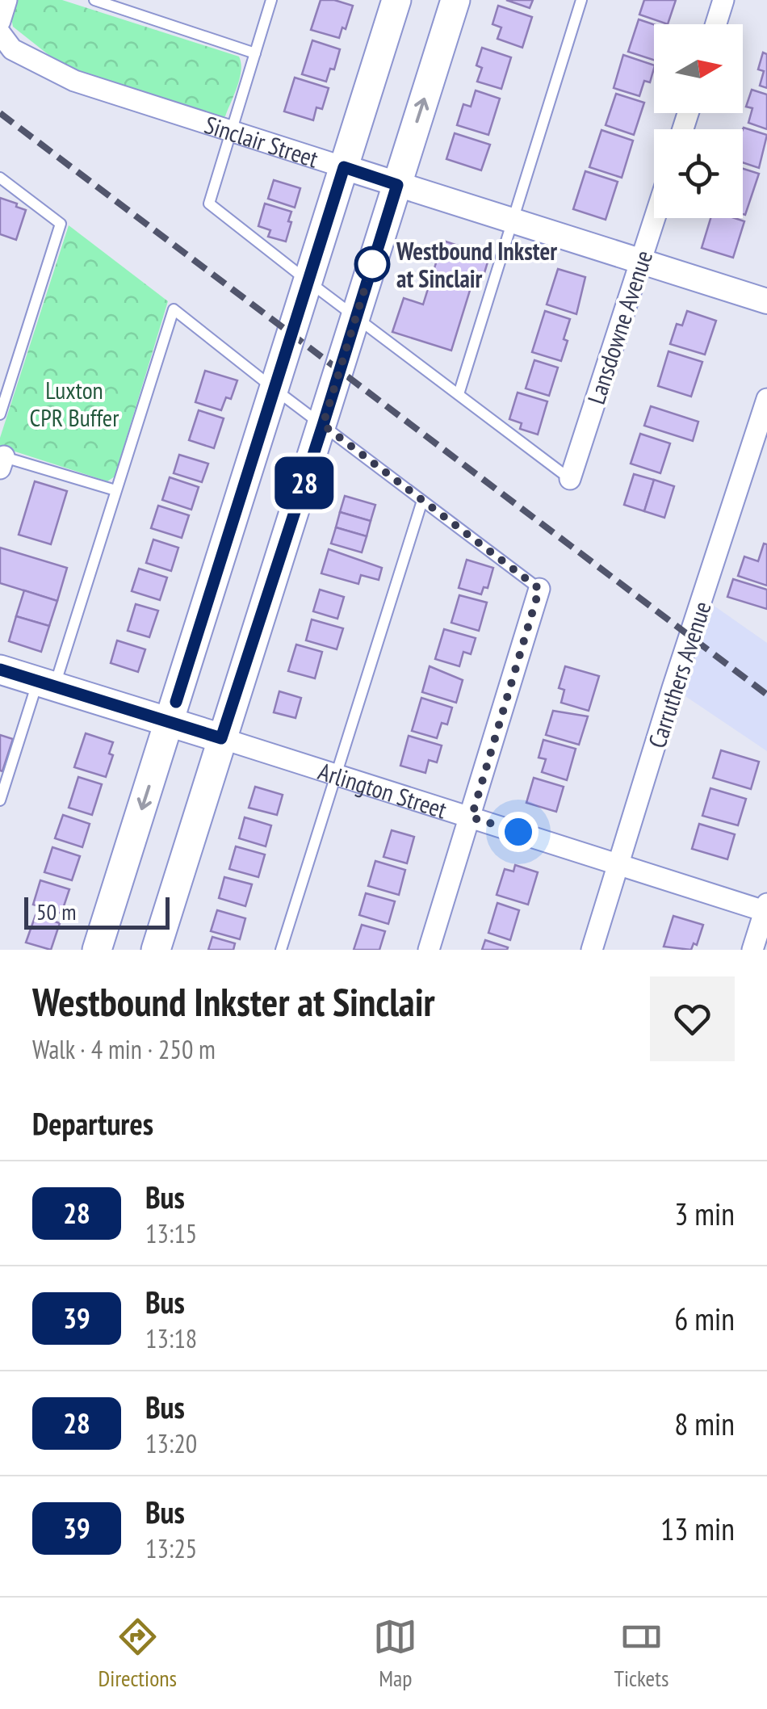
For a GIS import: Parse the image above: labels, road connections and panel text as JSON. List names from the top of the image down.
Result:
{
  "streets": {
    "main road": ["Arlington Street"],
    "street": ["Sinclair Street", "Lansdowne Avenue", "Carruthers Avenue"]
  },
  "crossings": [
    ["Sinclair Street", "Lansdowne Avenue"],
    ["Carruthers Avenue", "Arlington Street"]
  ],
  "parks": ["Luxton CPR Buffer"],
  "places": ["Westbound Inkster at Sinclair"],
  "lines": ["bus line 28"],
  "scale_bar": "50 m",
  "north": "right",
  "page": {
    "on_map": "28",
    "scale": "50 m",
    "heading": [
      ["Westbound Inkster at Sinclair", "Walk · 4 min · 250 m"],
      "Departures"
    ],
    "list": [
      {
        "mark": "28",
        "name": "Bus",
        "note": "13:15",
        "value": "3 min"
      },
      {
        "mark": "39",
        "name": "Bus",
        "note": "13:18",
        "value": "6 min"
      },
      {
        "mark": "28",
        "name": "Bus",
        "note": "13:20",
        "value": "8 min"
      },
      {
        "mark": "39",
        "name": "Bus",
        "note": "13:25",
        "value": "13 min"
      }
    ],
    "tabs": ["Directions", "Map", "Tickets"]
  }
}
